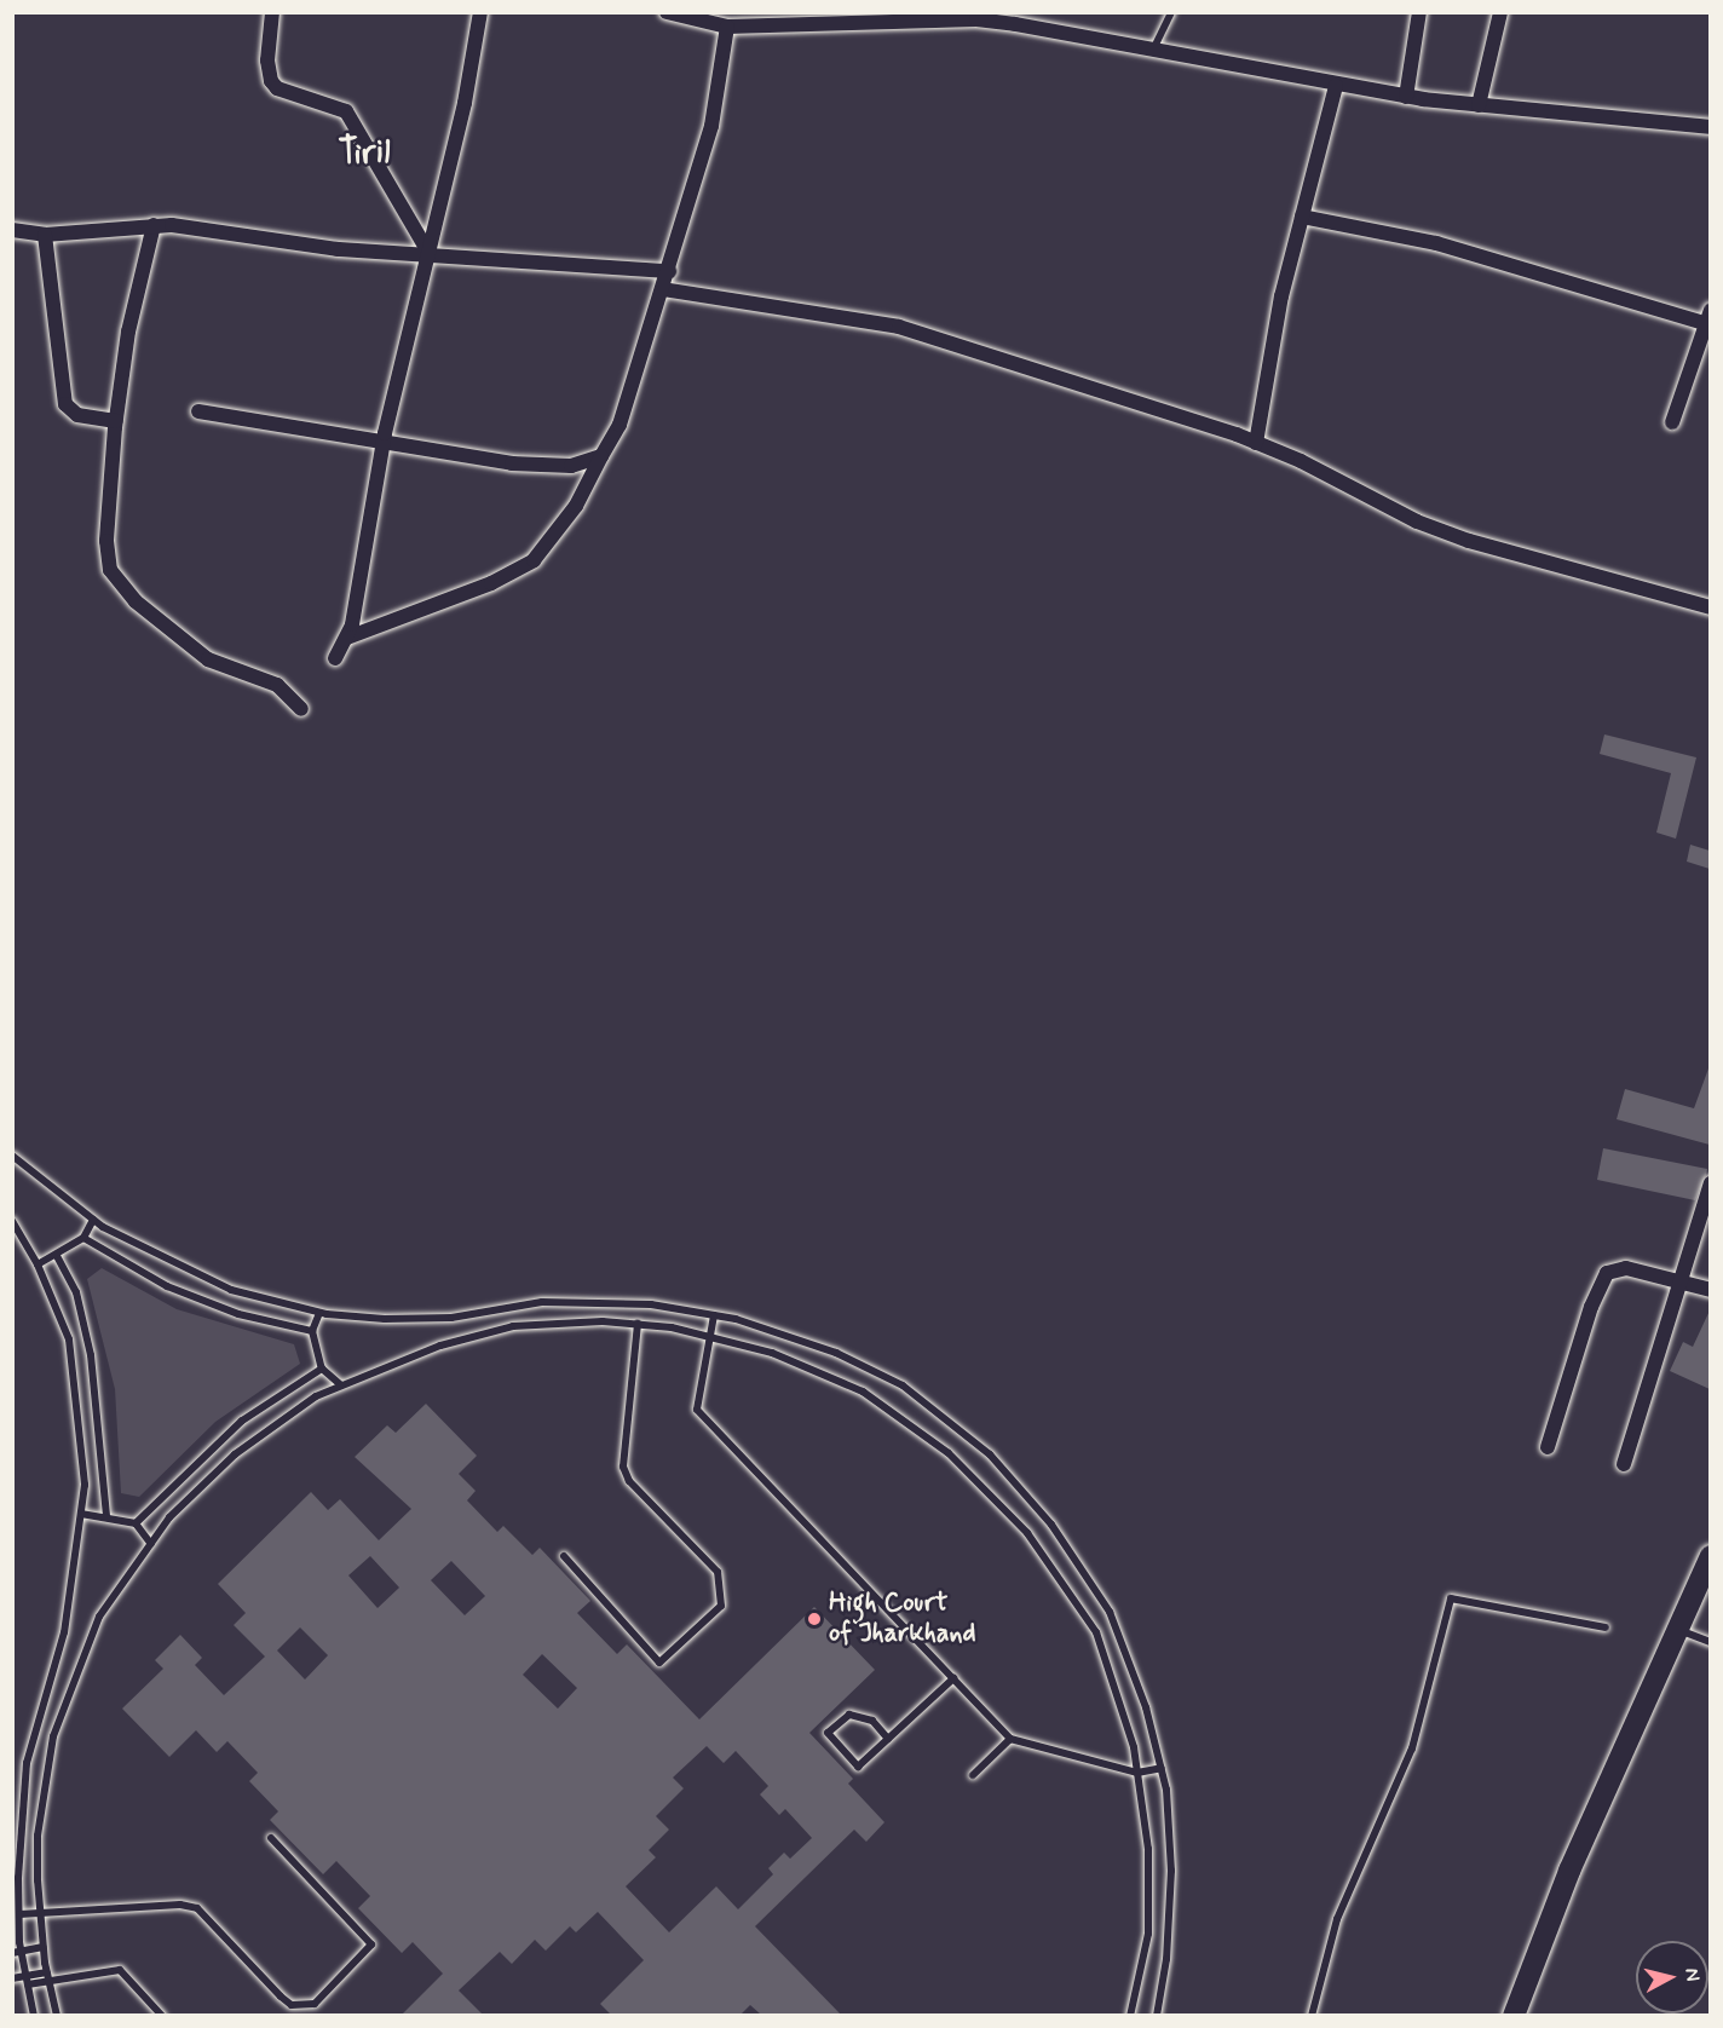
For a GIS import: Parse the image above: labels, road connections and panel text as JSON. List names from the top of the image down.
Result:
{
  "districts": ["Tiril"],
  "places": ["High Court of Jharkhand"],
  "north": "right"
}
